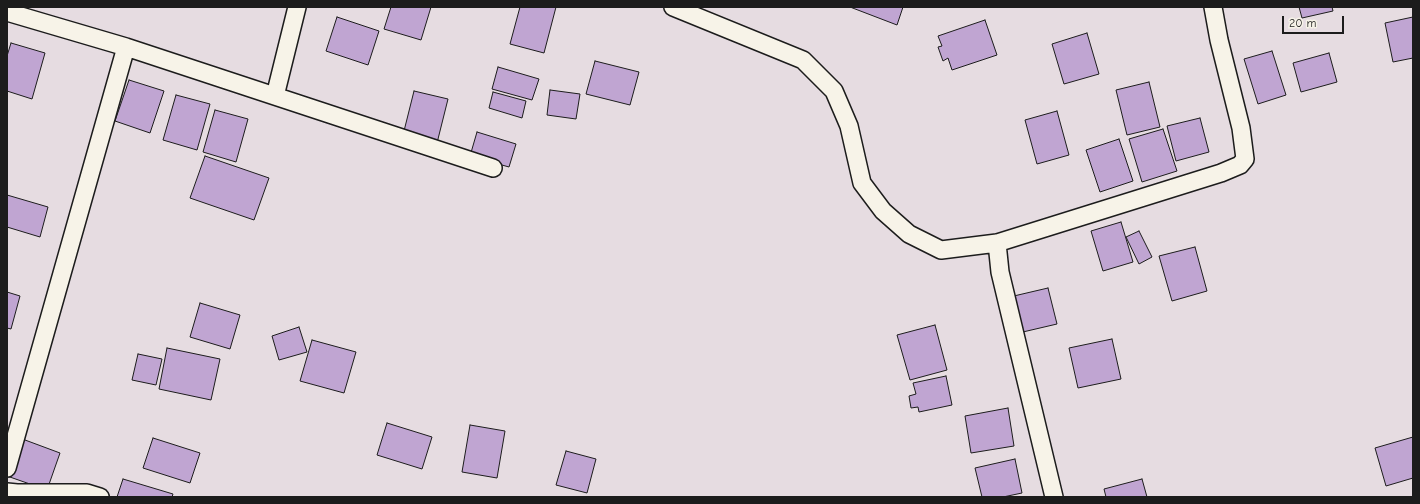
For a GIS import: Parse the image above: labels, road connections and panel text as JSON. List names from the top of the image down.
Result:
{
  "scale_bar": "20 m"
}
